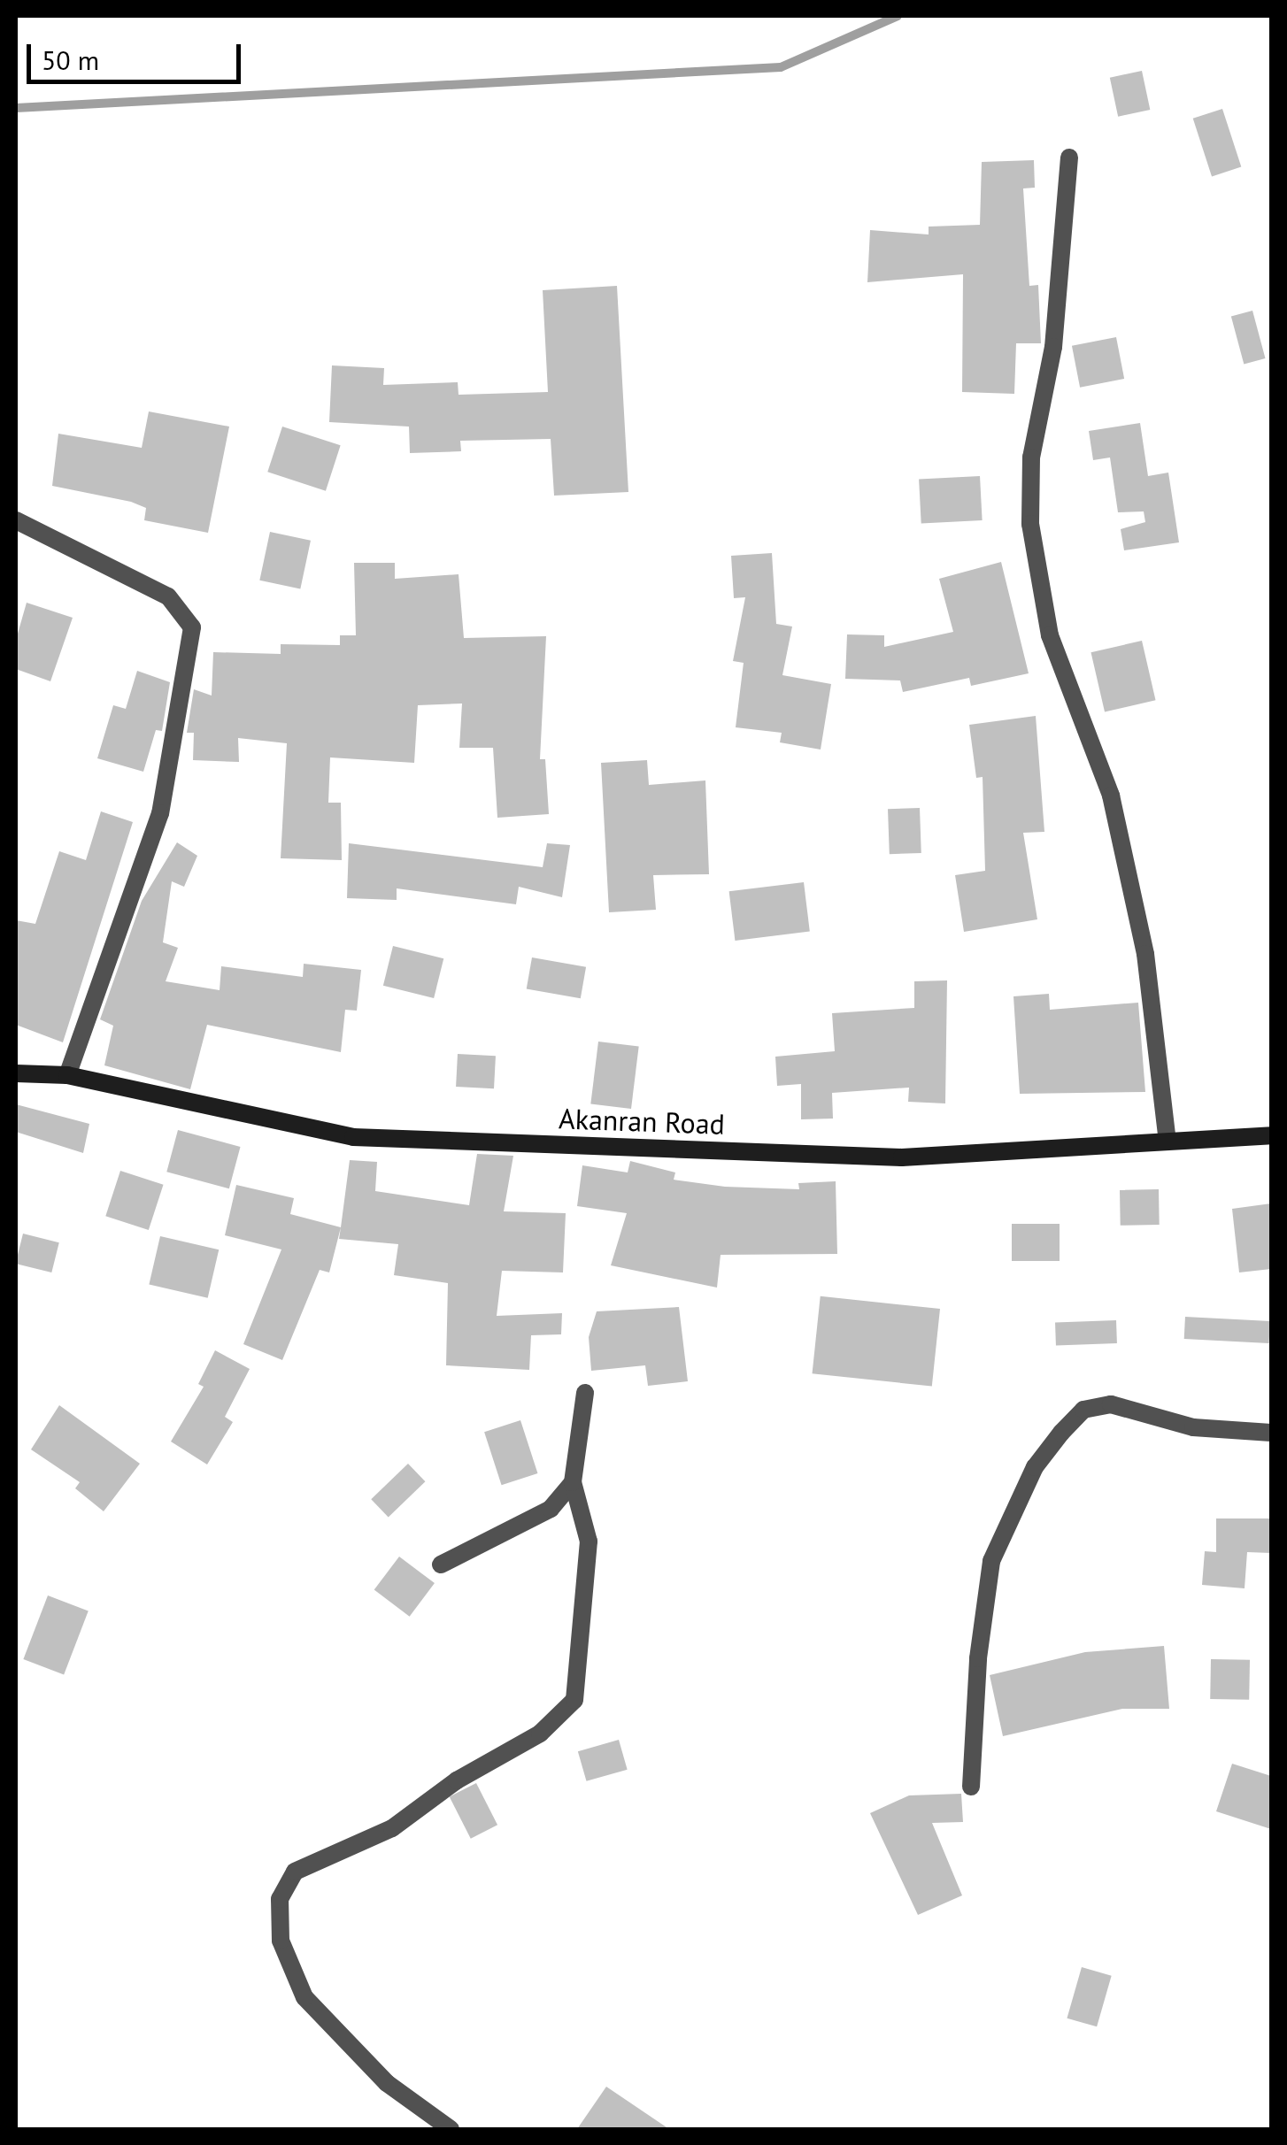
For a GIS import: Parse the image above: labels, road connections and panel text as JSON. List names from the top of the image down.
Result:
{
  "streets": {
    "main road": ["Akanran Road"]
  },
  "scale_bar": "50 m"
}
